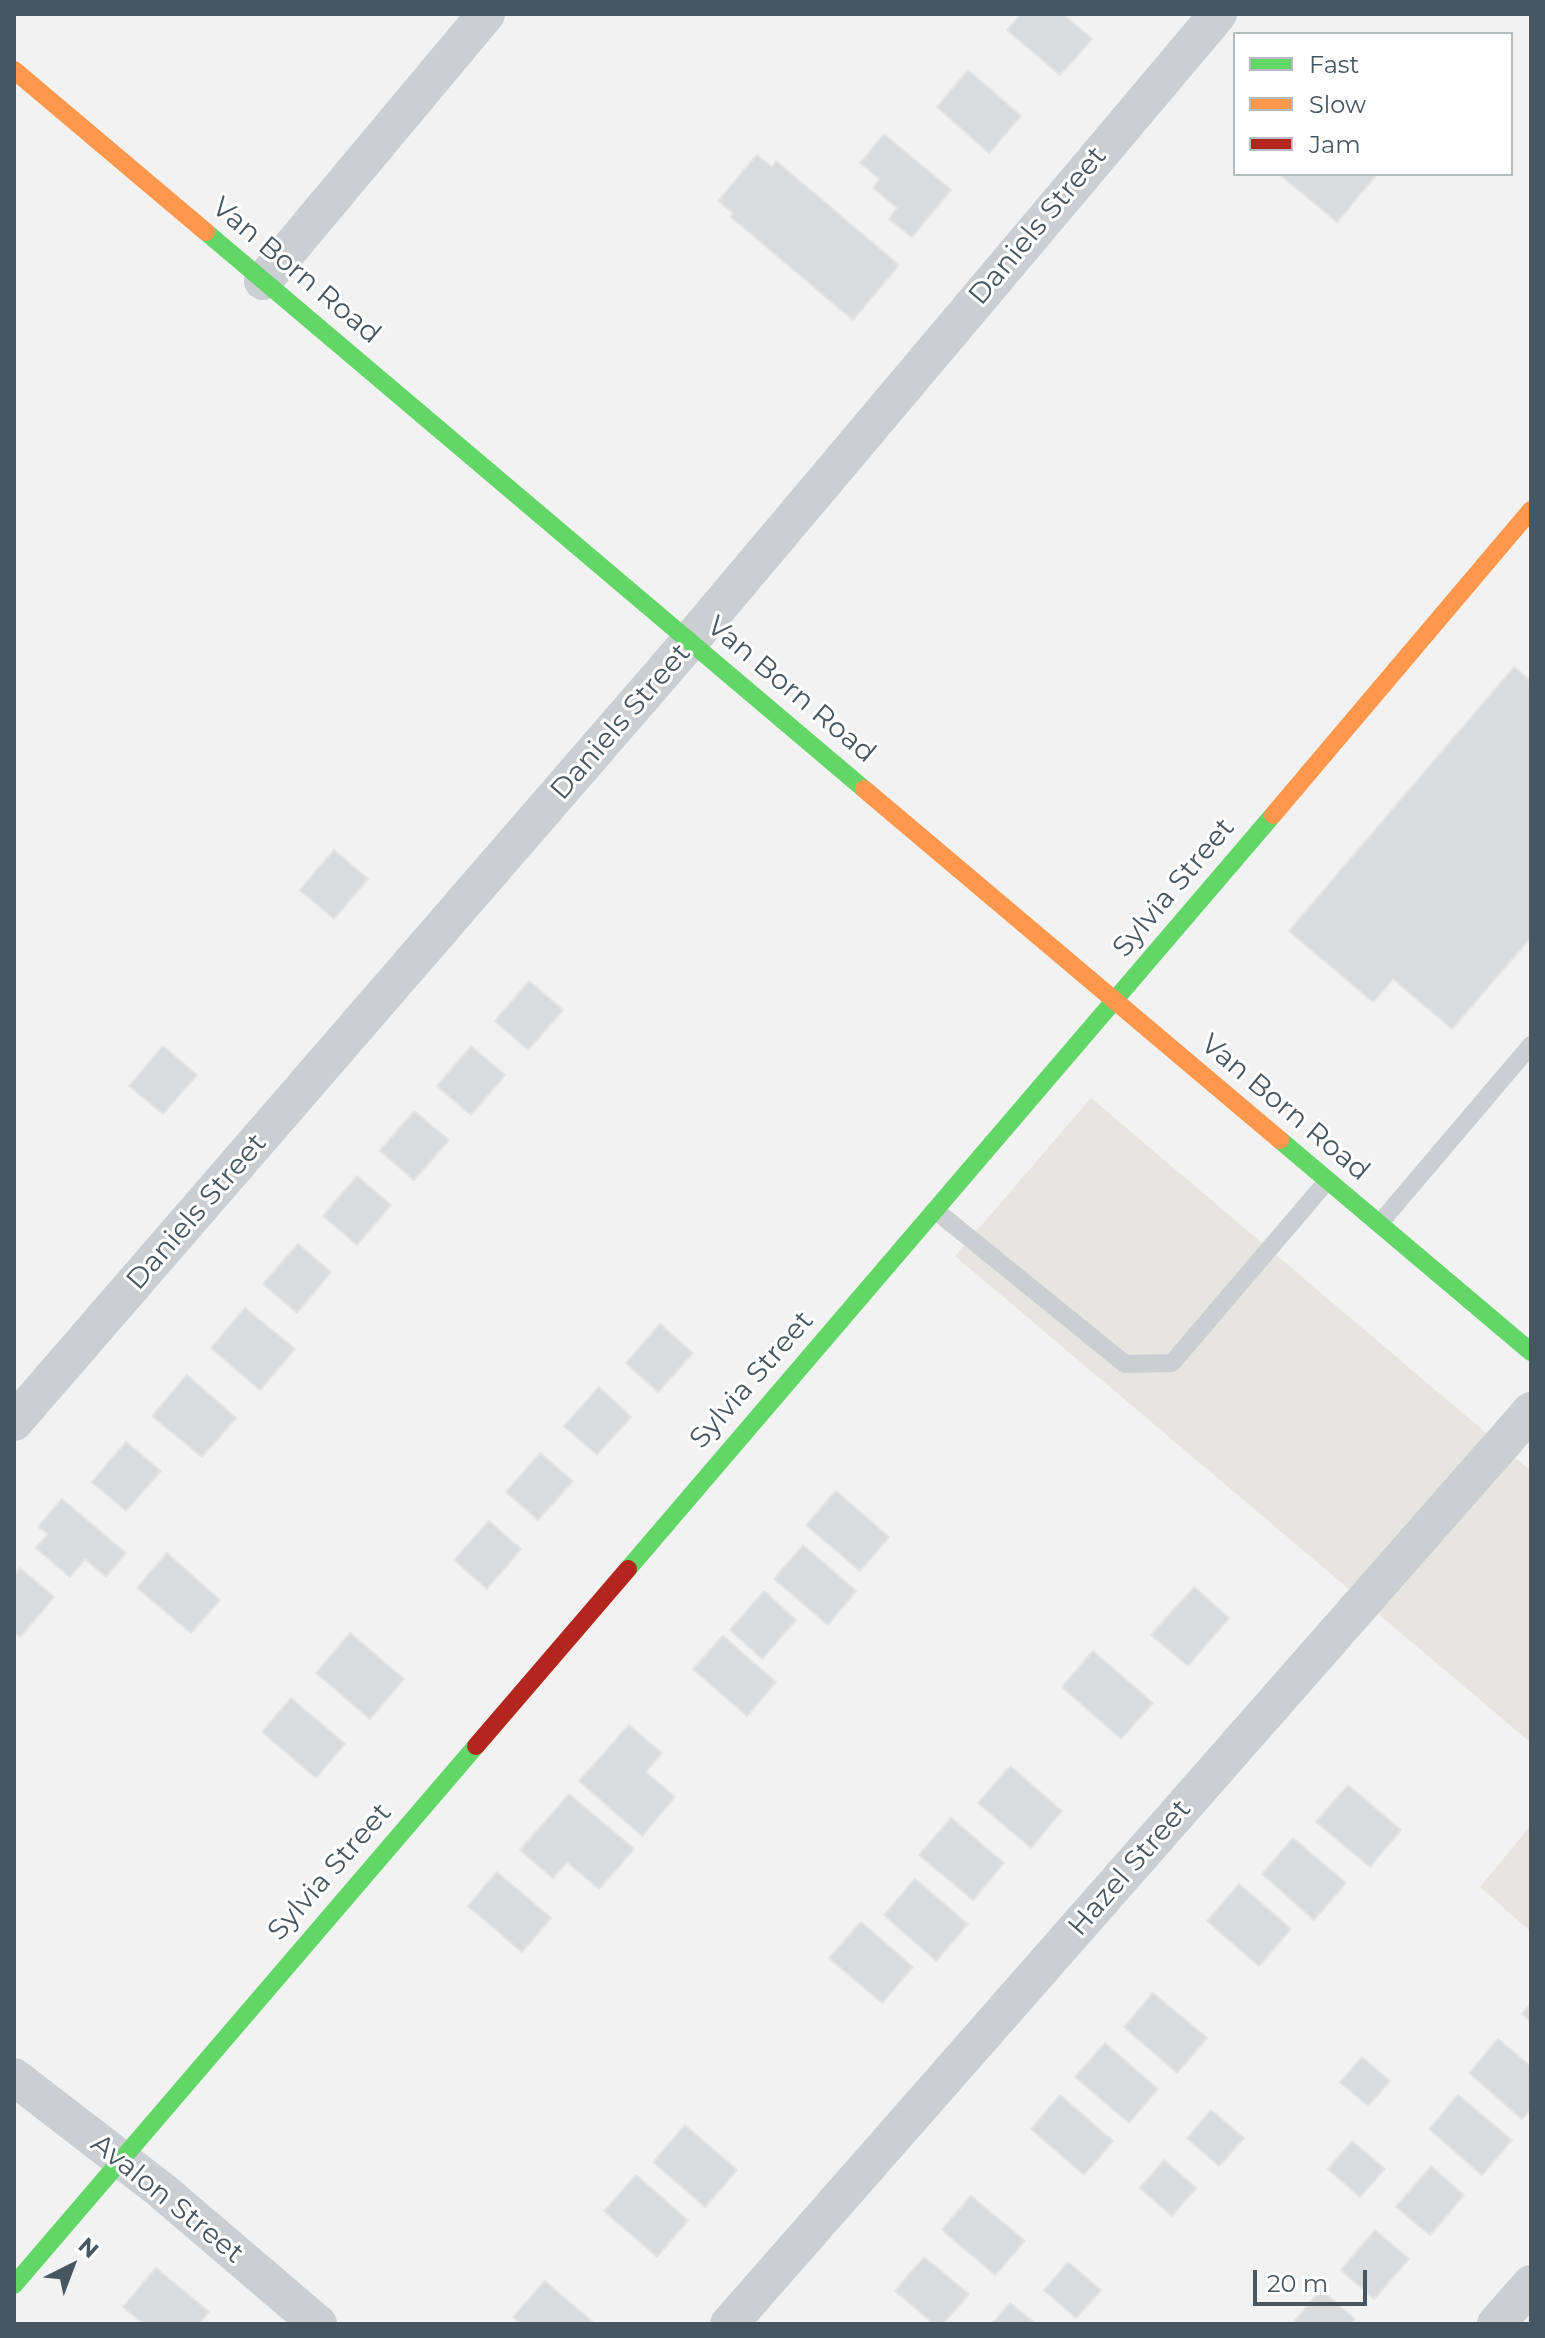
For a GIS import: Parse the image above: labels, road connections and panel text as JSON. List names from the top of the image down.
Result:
{
  "streets": {
    "street": [
      "Daniels Street",
      "Van Born Road",
      "Sylvia Street",
      "Hazel Street",
      "Avalon Street"
    ]
  },
  "crossings": [
    ["Daniels Street", "Van Born Road"],
    ["Van Born Road", "Sylvia Street"],
    ["Sylvia Street", "Avalon Street"]
  ],
  "legend": ["Fast", "Slow", "Jam"],
  "scale_bar": "20 m",
  "north": "top right"
}
